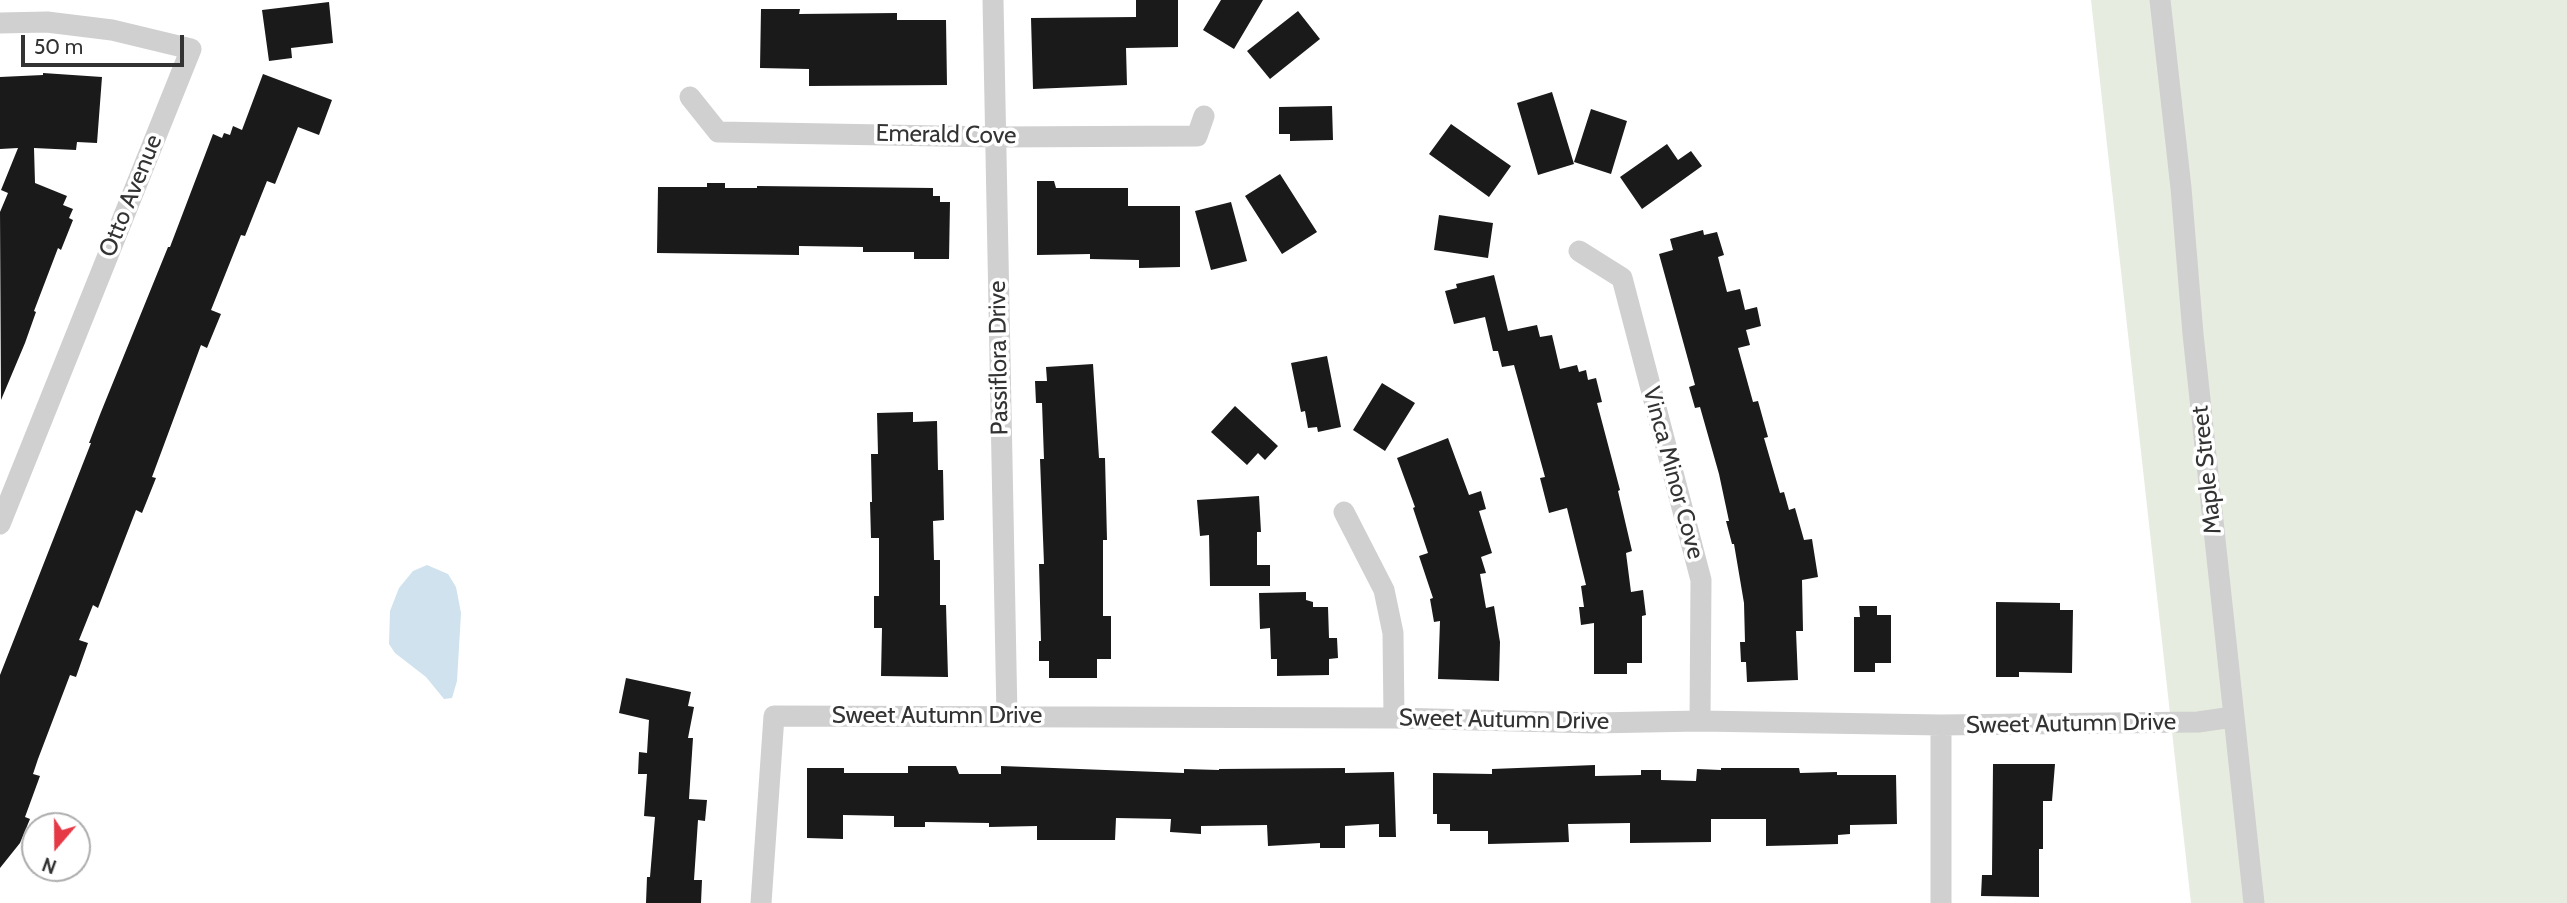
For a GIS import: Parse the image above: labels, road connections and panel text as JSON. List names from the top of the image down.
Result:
{
  "streets": {
    "street": [
      "Emerald Cove",
      "Otto Avenue",
      "Passiflora Drive",
      "Maple Street",
      "Vinca Minor Cove",
      "Sweet Autumn Drive"
    ]
  },
  "crossings": [
    ["Emerald Cove", "Passiflora Drive"],
    ["Passiflora Drive", "Sweet Autumn Drive"],
    ["Maple Street", "Sweet Autumn Drive"],
    ["Vinca Minor Cove", "Sweet Autumn Drive"]
  ],
  "scale_bar": "50 m",
  "north": "bottom"
}
